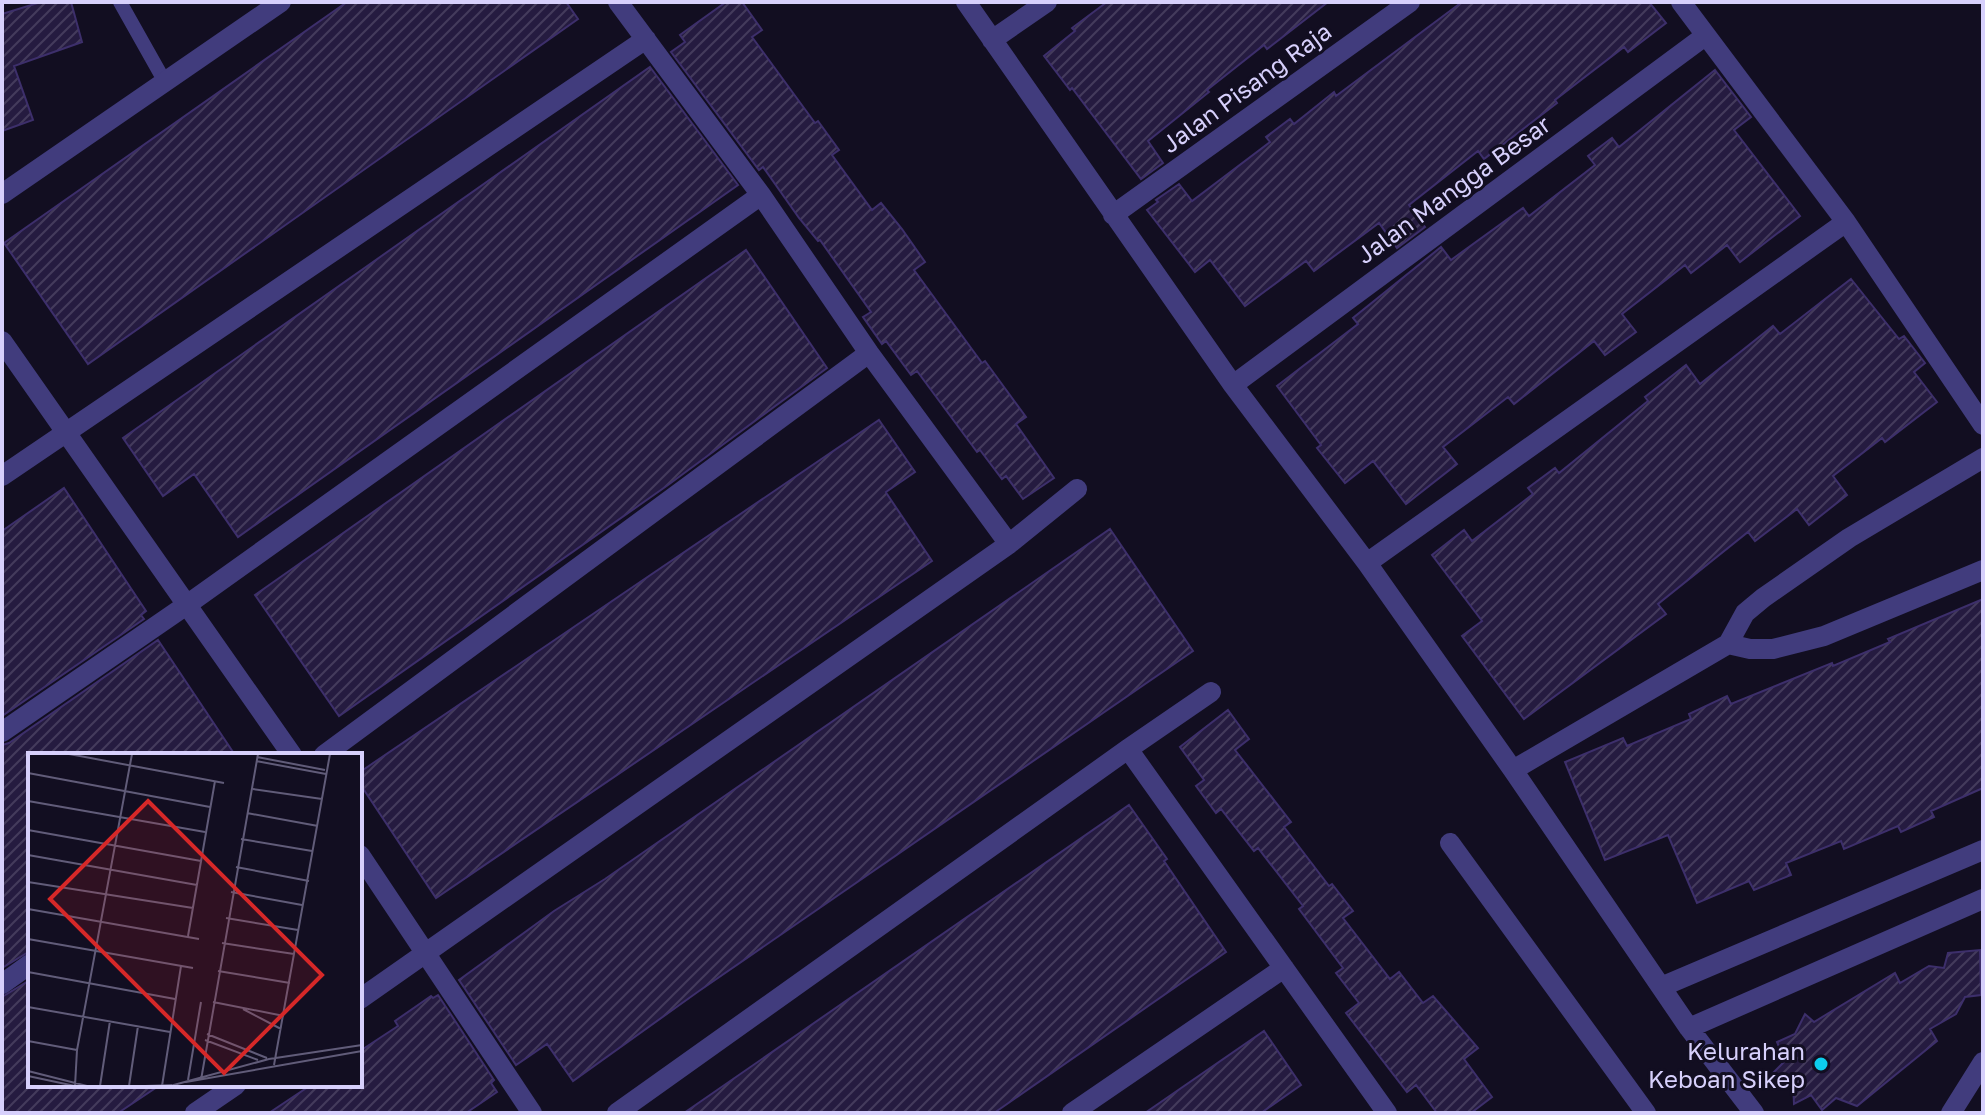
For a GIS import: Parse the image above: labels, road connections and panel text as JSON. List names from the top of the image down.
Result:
{
  "streets": {
    "street": ["Jalan Pisang Raja", "Jalan Mangga Besar"]
  },
  "places": ["Kelurahan Keboan Sikep"]
}
